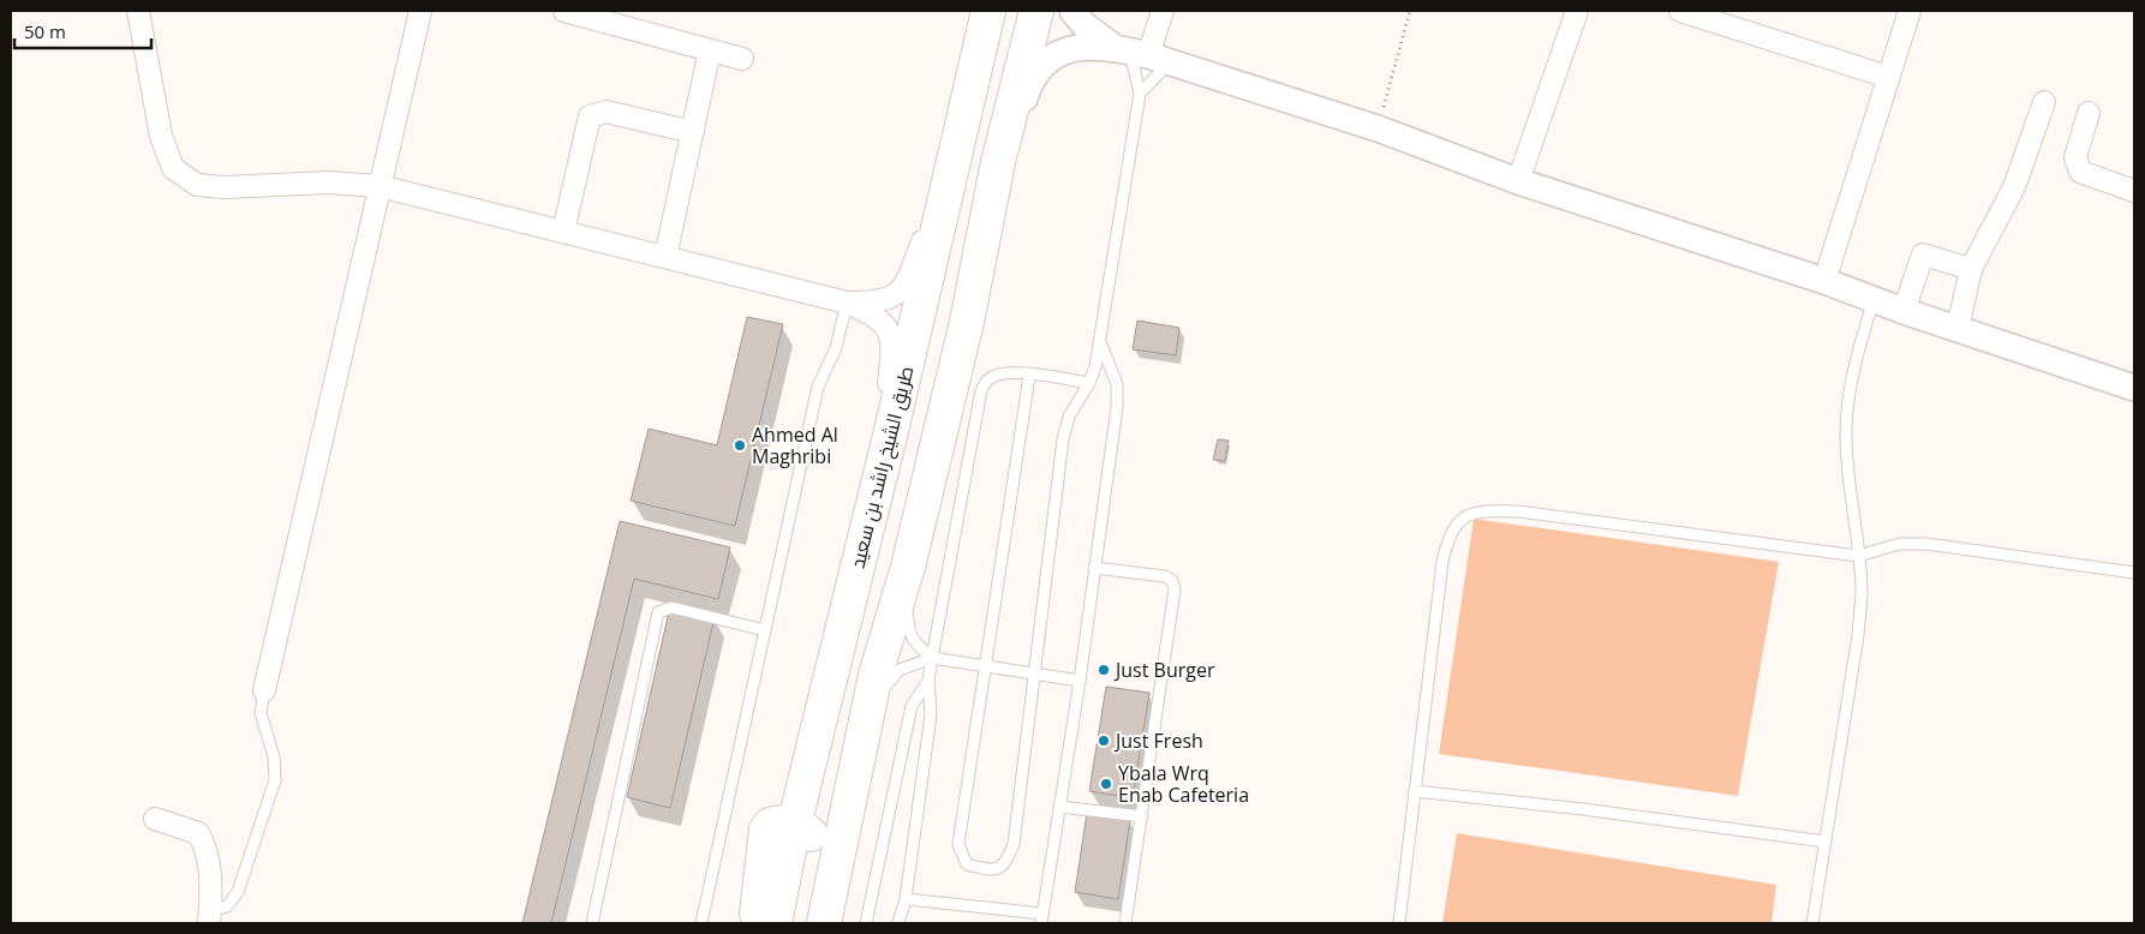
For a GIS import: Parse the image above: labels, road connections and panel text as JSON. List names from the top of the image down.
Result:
{
  "streets": {
    "main road": ["طريق الشيخ راشد بن سعيد"]
  },
  "places": [
    "Ahmed Al Maghribi",
    "Just Burger",
    "Just Fresh",
    "Ybala Wrq Enab Cafeteria"
  ],
  "scale_bar": "50 m"
}
